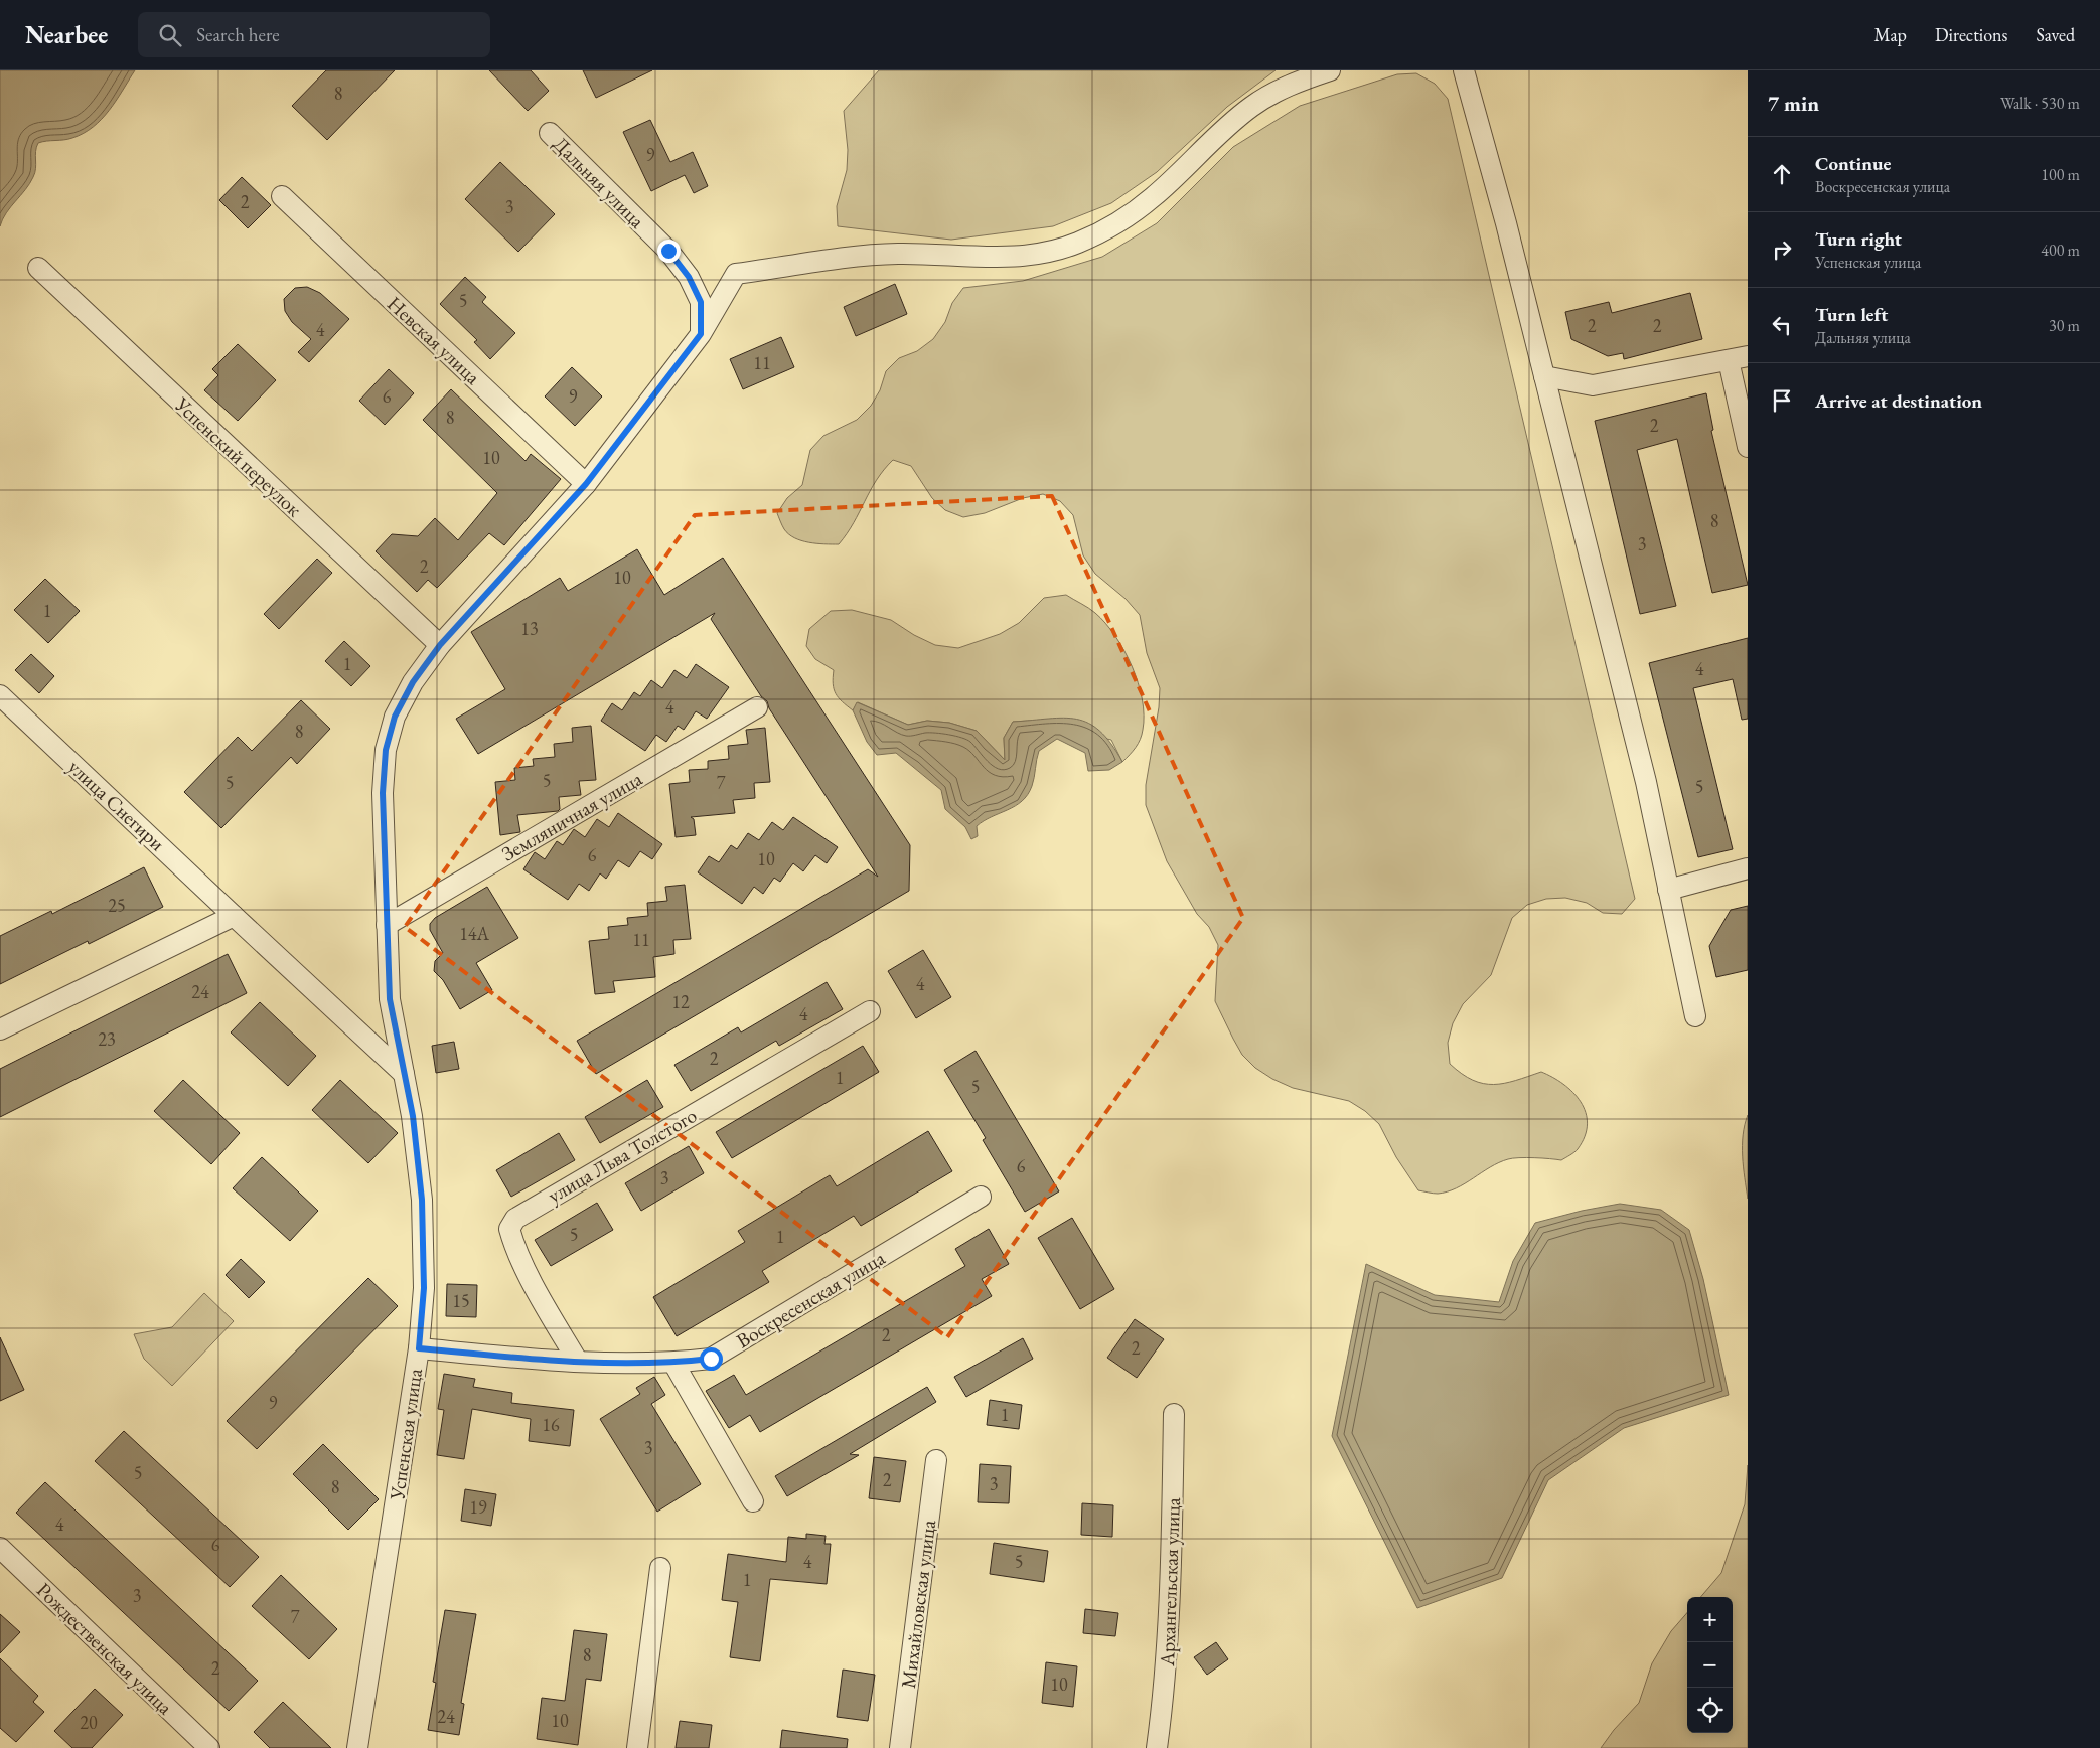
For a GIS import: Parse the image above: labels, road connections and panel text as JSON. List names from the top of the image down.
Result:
{
  "streets": {
    "street": [
      "Дальняя улица",
      "Невская улица",
      "Успенский переулок",
      "улица Снегири",
      "Земляничная улица",
      "улица Льва Толстого",
      "Воскресенская улица",
      "Успенская улица",
      "Архангельская улица",
      "Михайловская улица",
      "Рождественская улица"
    ]
  },
  "crossings": [
    ["Дальняя улица", "Успенская улица"],
    ["Невская улица", "Успенская улица"],
    ["Успенский переулок", "Успенская улица"],
    ["улица Снегири", "Успенская улица"],
    ["Земляничная улица", "Успенская улица"],
    ["улица Льва Толстого", "Воскресенская улица"],
    ["Воскресенская улица", "Успенская улица"]
  ],
  "house_numbers": [
    "8",
    "9",
    "2",
    "3",
    "5",
    "2",
    "2",
    "4",
    "11",
    "6",
    "9",
    "8",
    "2",
    "10",
    "8",
    "3",
    "2",
    "10",
    "1",
    "13",
    "1",
    "4",
    "4",
    "8",
    "5",
    "5",
    "7",
    "5",
    "6",
    "10",
    "25",
    "14А",
    "11",
    "4",
    "24",
    "12",
    "4",
    "23",
    "2",
    "1",
    "5",
    "6",
    "3",
    "5",
    "1",
    "15",
    "2",
    "2",
    "9",
    "1",
    "16",
    "3",
    "5",
    "2",
    "3",
    "8",
    "19",
    "4",
    "6",
    "4",
    "5",
    "1",
    "3",
    "7",
    "8",
    "2",
    "10",
    "24",
    "10",
    "20"
  ],
  "page": {
    "header": "Nearbee",
    "search": "Search here",
    "nav": ["Map", "Directions", "Saved"],
    "heading": ["7 min", "Walk · 530 m"],
    "list": [
      ["Continue", "Воскресенская улица", "100 m"],
      ["Turn right", "Успенская улица", "400 m"],
      ["Turn left", "Дальняя улица", "30 m"],
      "Arrive at destination"
    ],
    "map_buttons": ["+", "−"]
  }
}
